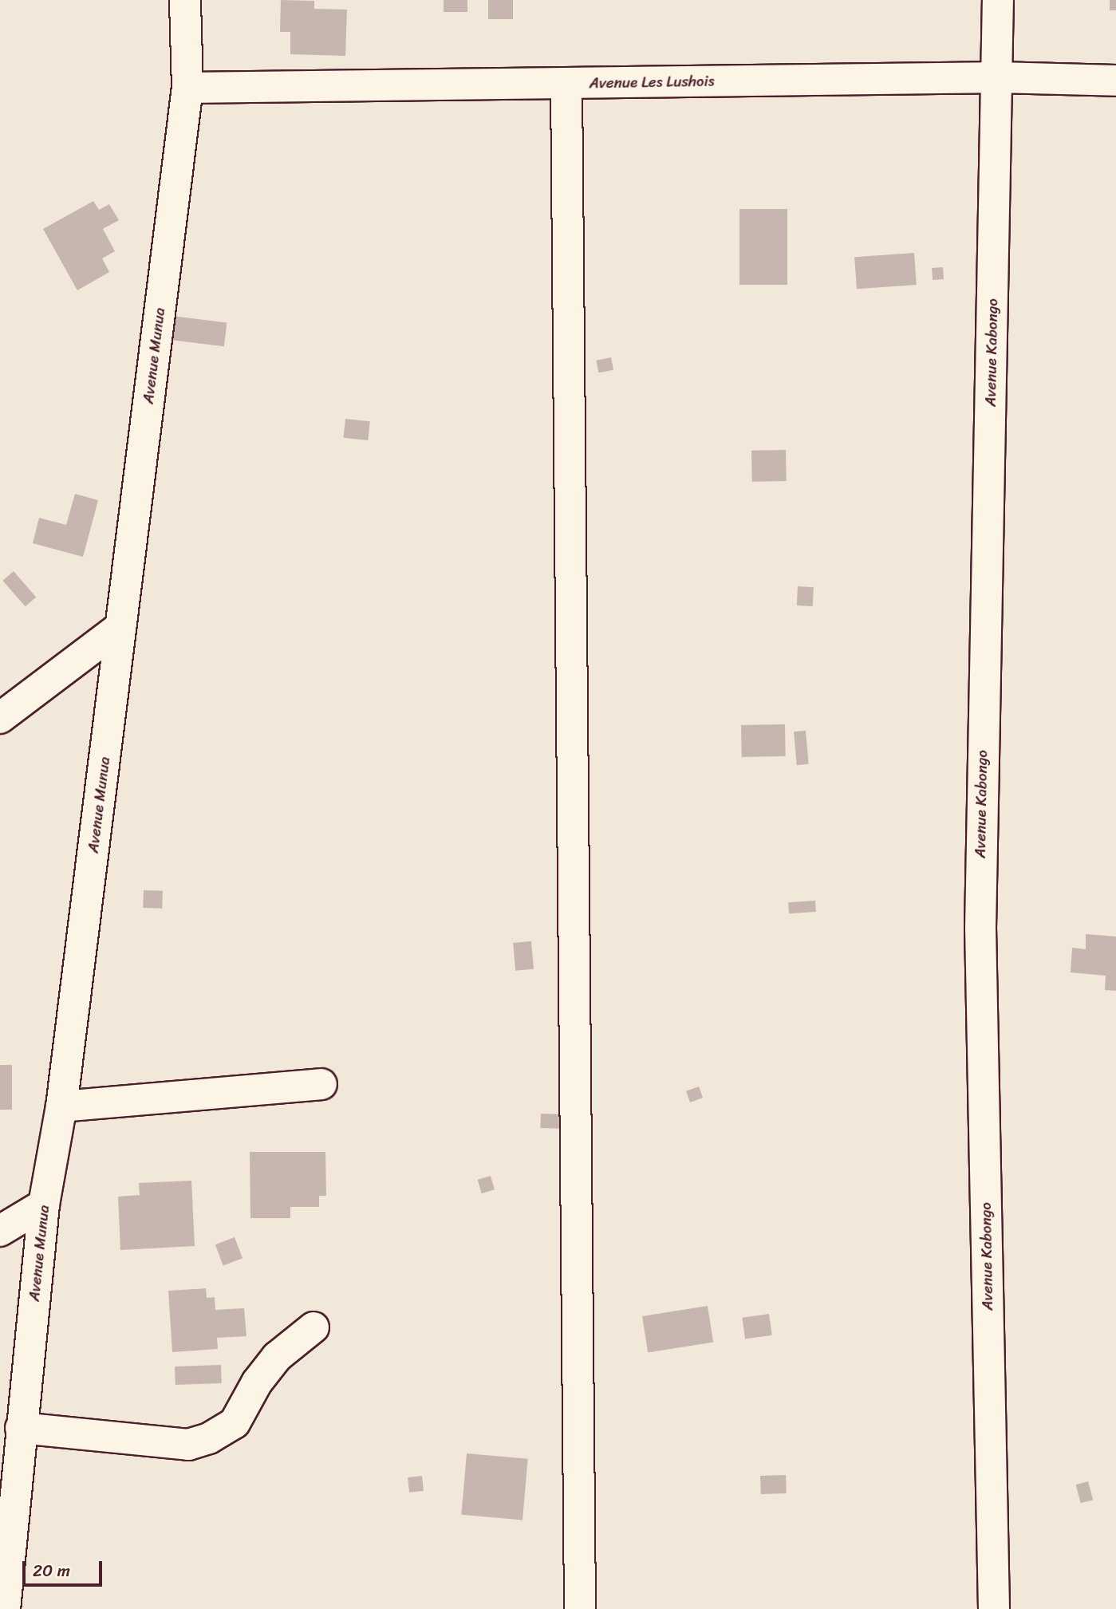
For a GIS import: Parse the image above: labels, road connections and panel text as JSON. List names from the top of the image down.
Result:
{
  "streets": {
    "street": ["Avenue Les Lushois", "Avenue Kabongo", "Avenue Munua"]
  },
  "crossings": [
    ["Avenue Les Lushois", "Avenue Kabongo"],
    ["Avenue Les Lushois", "Avenue Munua"]
  ],
  "scale_bar": "20 m"
}
